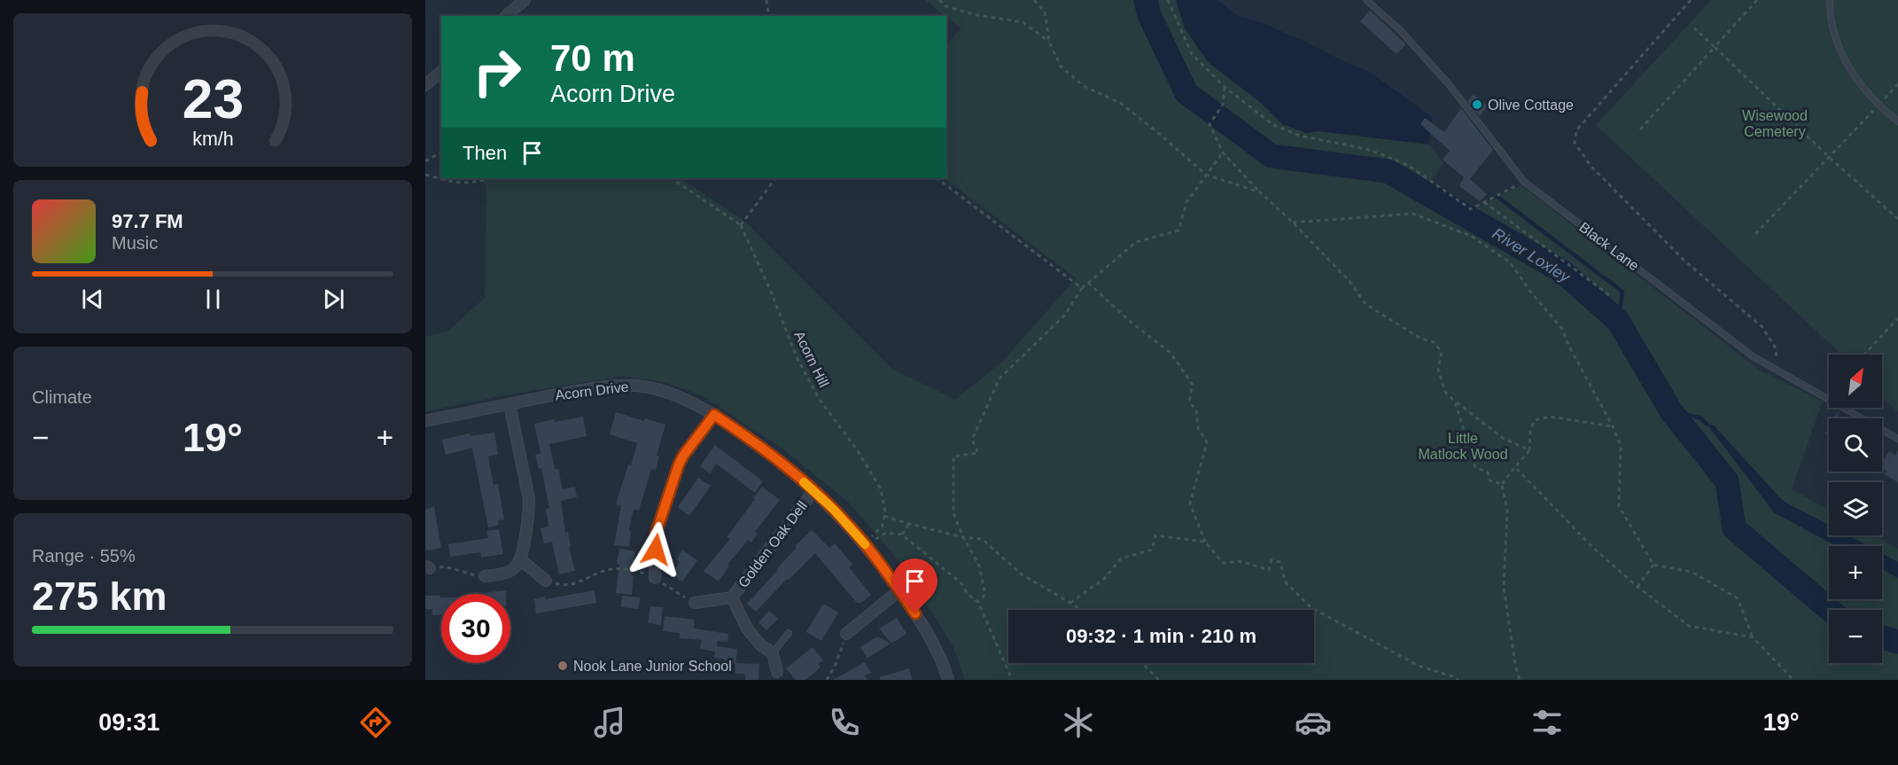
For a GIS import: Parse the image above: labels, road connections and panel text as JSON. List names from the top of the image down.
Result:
{
  "streets": {
    "street": ["Acorn Drive", "Golden Oak Dell"],
    "lane": ["Black Lane"],
    "path": ["Acorn Hill"]
  },
  "crossings": [
    ["Acorn Drive", "Golden Oak Dell"]
  ],
  "water": ["River Loxley"],
  "parks": ["Wisewood Cemetery", "Little Matlock Wood"],
  "places": ["Olive Cottage", "Nook Lane Junior School"],
  "north": "top right",
  "page": {
    "turn": ["70 m", "Acorn Drive"],
    "then": "Then",
    "song": ["97.7 FM", "Music"],
    "tile": [
      "Climate",
      ["Range · 55%", "275 km"]
    ],
    "map_buttons": ["+", "−"],
    "heat": ["−", "19°", "+"],
    "limit": "30",
    "trip": "09:32 · 1 min · 210 m",
    "tabs": ["09:31", "19°"],
    "gauge": ["23", "km/h"]
  }
}
